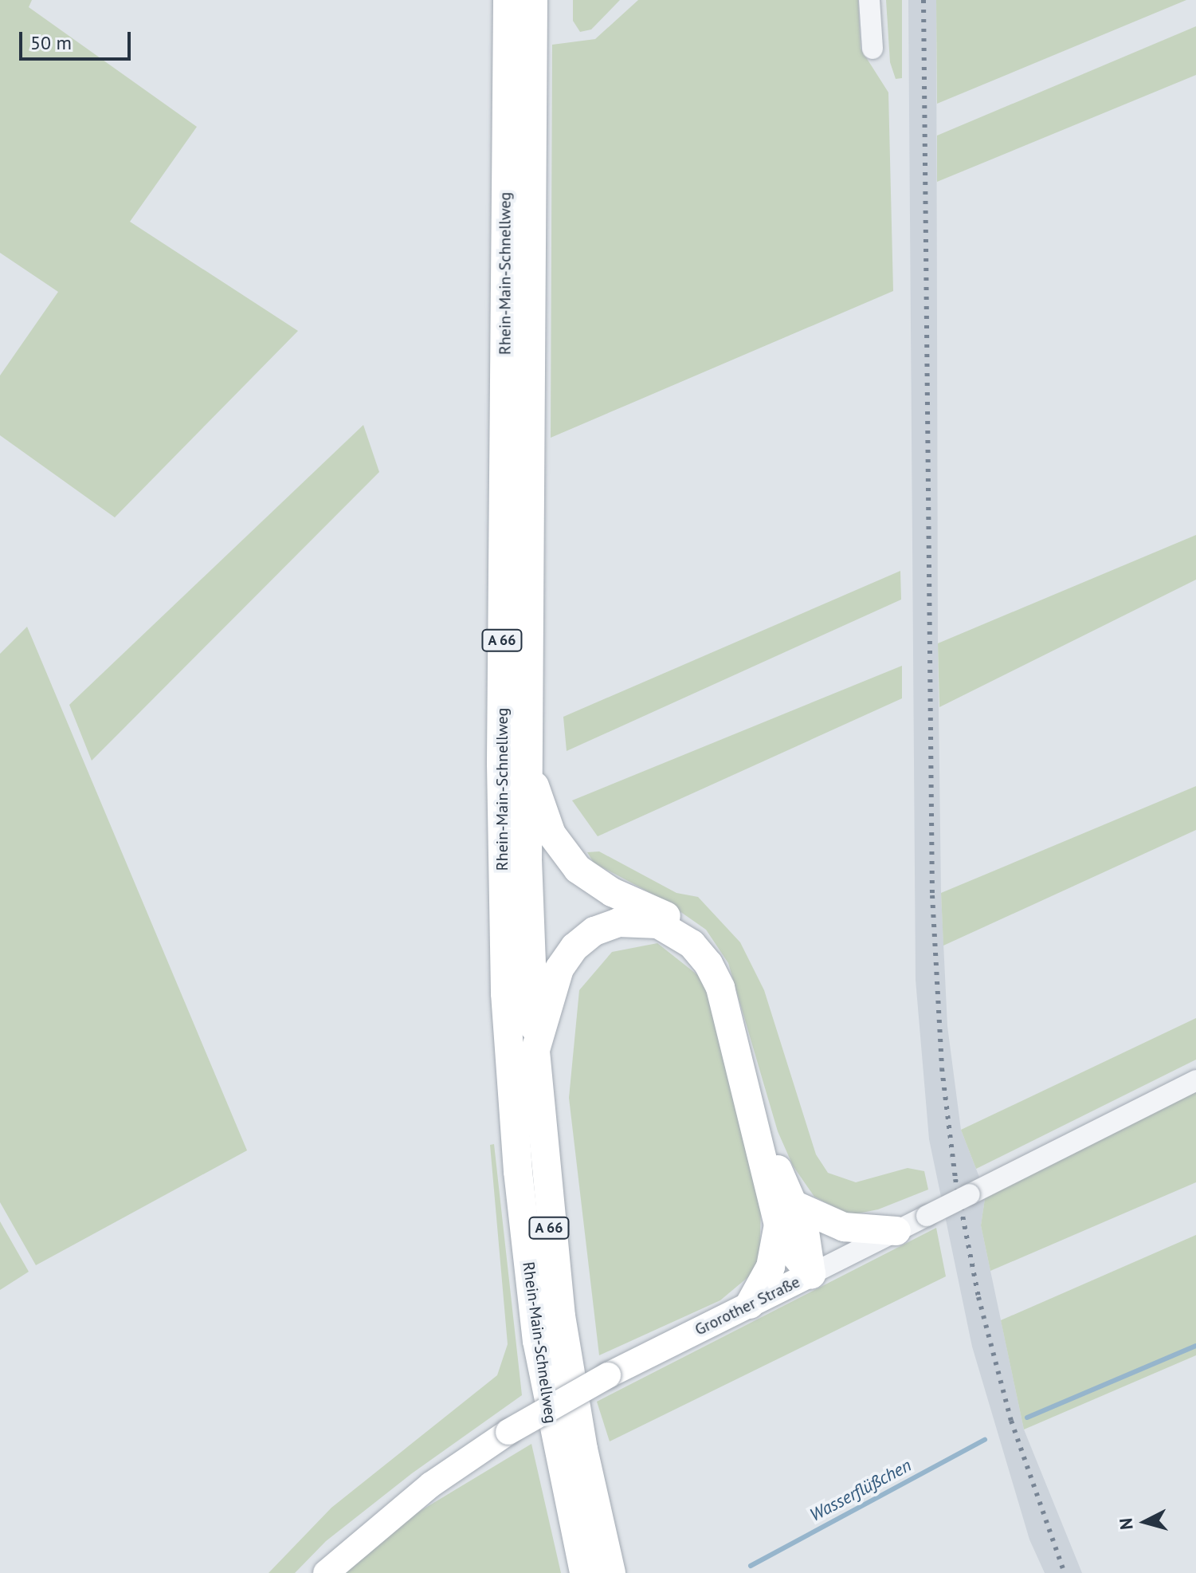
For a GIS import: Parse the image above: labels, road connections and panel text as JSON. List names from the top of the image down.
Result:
{
  "streets": {
    "highway": ["Rhein-Main-Schnellweg", "A 66"],
    "main road": ["Grorother Straße"]
  },
  "crossings": [
    ["Rhein-Main-Schnellweg", "A 66"]
  ],
  "water": ["Wasserflüßchen"],
  "scale_bar": "50 m",
  "north": "left"
}
